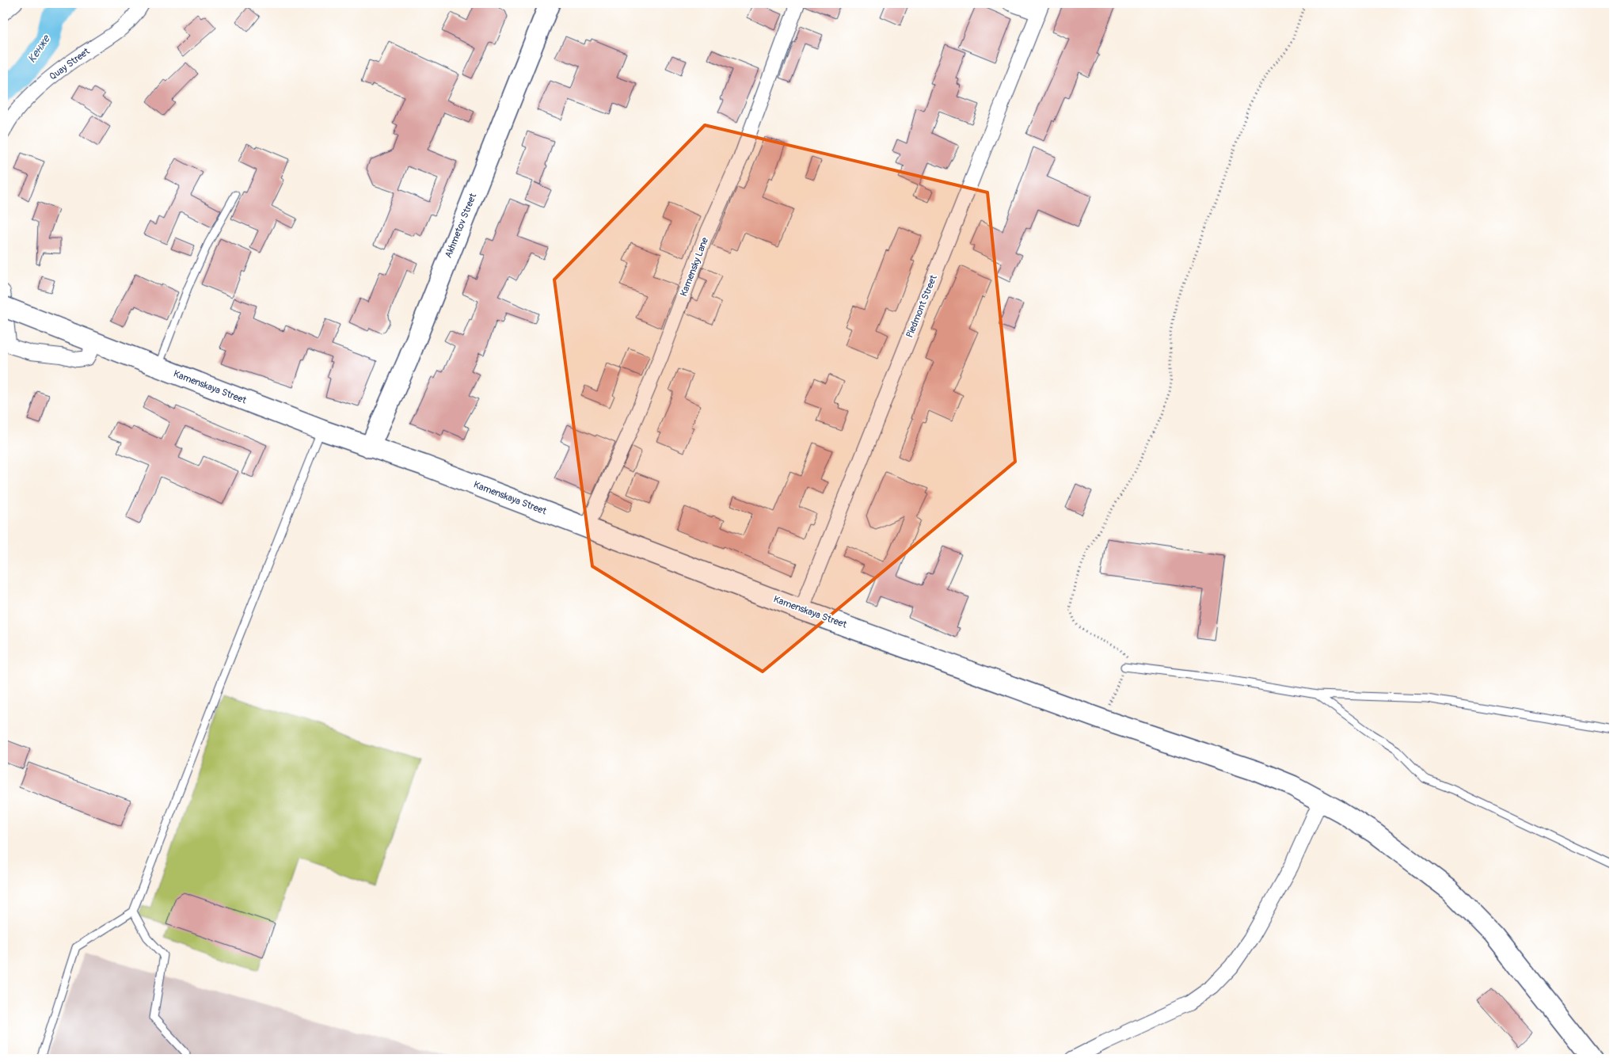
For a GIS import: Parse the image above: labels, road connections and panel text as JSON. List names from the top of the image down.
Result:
{
  "streets": {
    "street": [
      "Quay Street",
      "Akhmetov Street",
      "Kamensky Lane",
      "Piedmont Street",
      "Kamenskaya Street"
    ]
  },
  "crossings": [
    ["Akhmetov Street", "Kamenskaya Street"],
    ["Kamensky Lane", "Kamenskaya Street"],
    ["Piedmont Street", "Kamenskaya Street"]
  ],
  "water": ["Кенже"]
}
